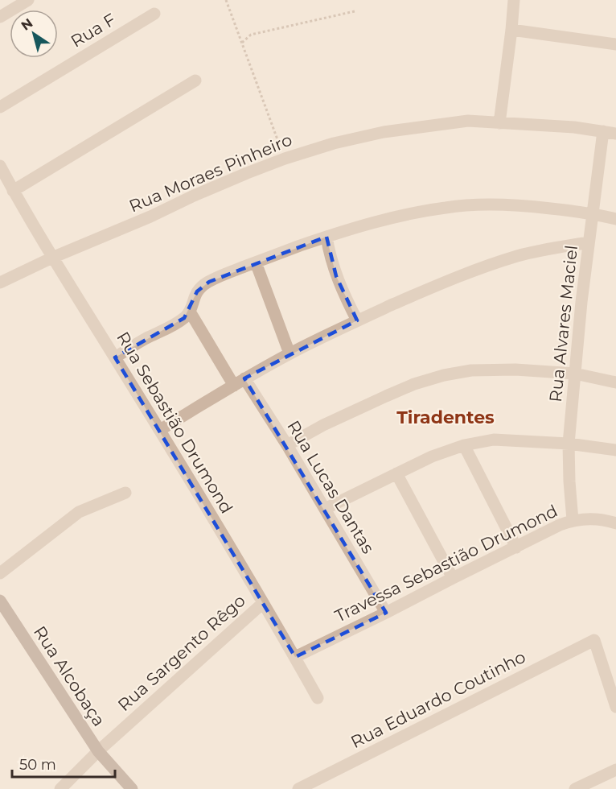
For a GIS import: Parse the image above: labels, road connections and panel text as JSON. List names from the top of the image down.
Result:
{
  "streets": {
    "main road": ["Rua Alcobaça"],
    "street": [
      "Rua F",
      "Rua Moraes Pinheiro",
      "Rua Alvares Maciel",
      "Rua Sebastião Drumond",
      "Rua Lucas Dantas",
      "Travessa Sebastião Drumond",
      "Rua Sargento Rêgo",
      "Rua Eduardo Coutinho"
    ]
  },
  "crossings": [
    ["Rua Moraes Pinheiro", "Rua Alvares Maciel"],
    ["Rua Moraes Pinheiro", "Rua Sebastião Drumond"],
    ["Rua Alvares Maciel", "Travessa Sebastião Drumond"],
    ["Rua Sebastião Drumond", "Travessa Sebastião Drumond"],
    ["Rua Sebastião Drumond", "Rua Sargento Rêgo"],
    ["Rua Lucas Dantas", "Travessa Sebastião Drumond"],
    ["Rua Sargento Rêgo", "Rua Alcobaça"]
  ],
  "districts": ["Tiradentes"],
  "scale_bar": "50 m",
  "north": "top left"
}
